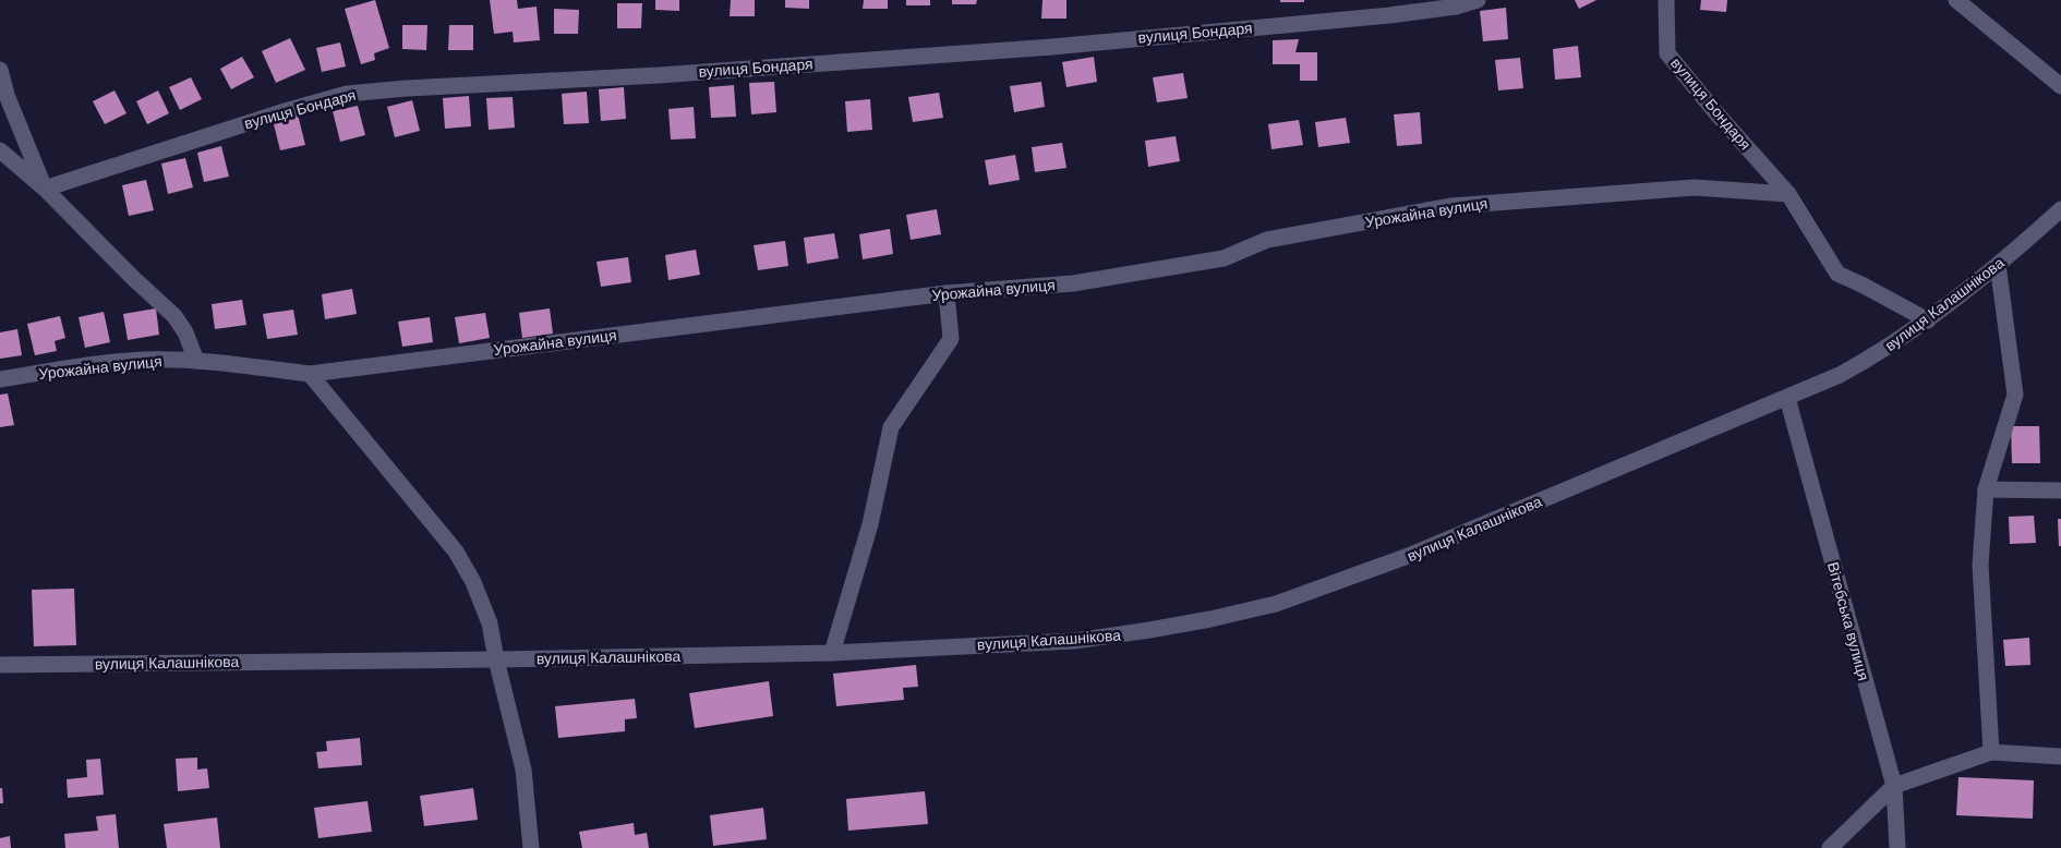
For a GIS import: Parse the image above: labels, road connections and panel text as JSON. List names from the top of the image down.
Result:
{
  "streets": {
    "street": [
      "вулиця Бондаря",
      "Урожайна вулиця",
      "вулиця Калашнікова",
      "Вітебська вулиця"
    ]
  },
  "crossings": [
    ["вулиця Бондаря", "Урожайна вулиця"],
    ["вулиця Калашнікова", "Вітебська вулиця"]
  ]
}
